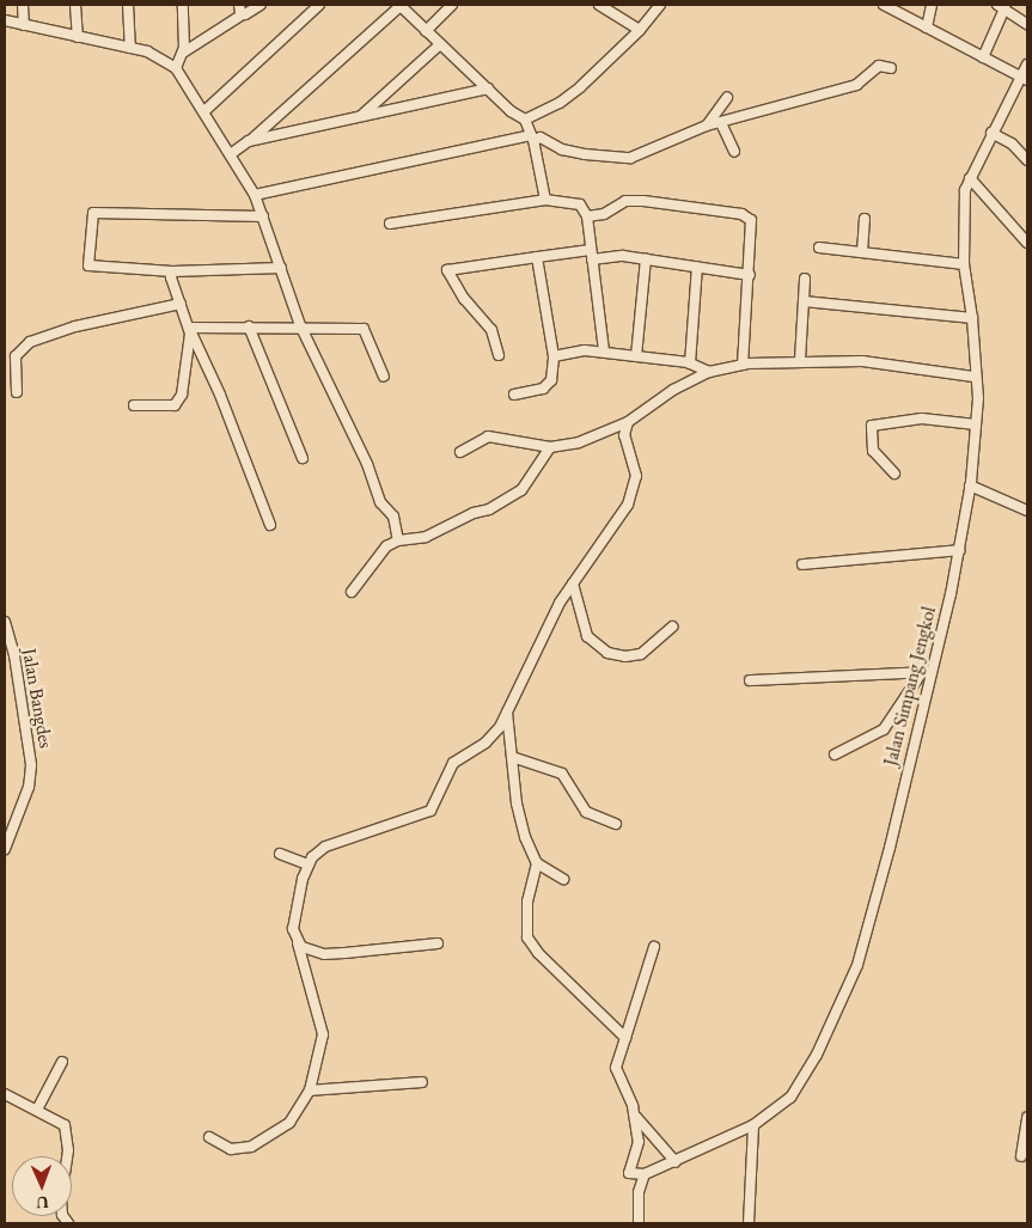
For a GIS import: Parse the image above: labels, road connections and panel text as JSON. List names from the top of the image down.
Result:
{
  "streets": {
    "street": ["Jalan Simpang Jengkol", "Jalan Bangdes"]
  },
  "north": "bottom"
}
